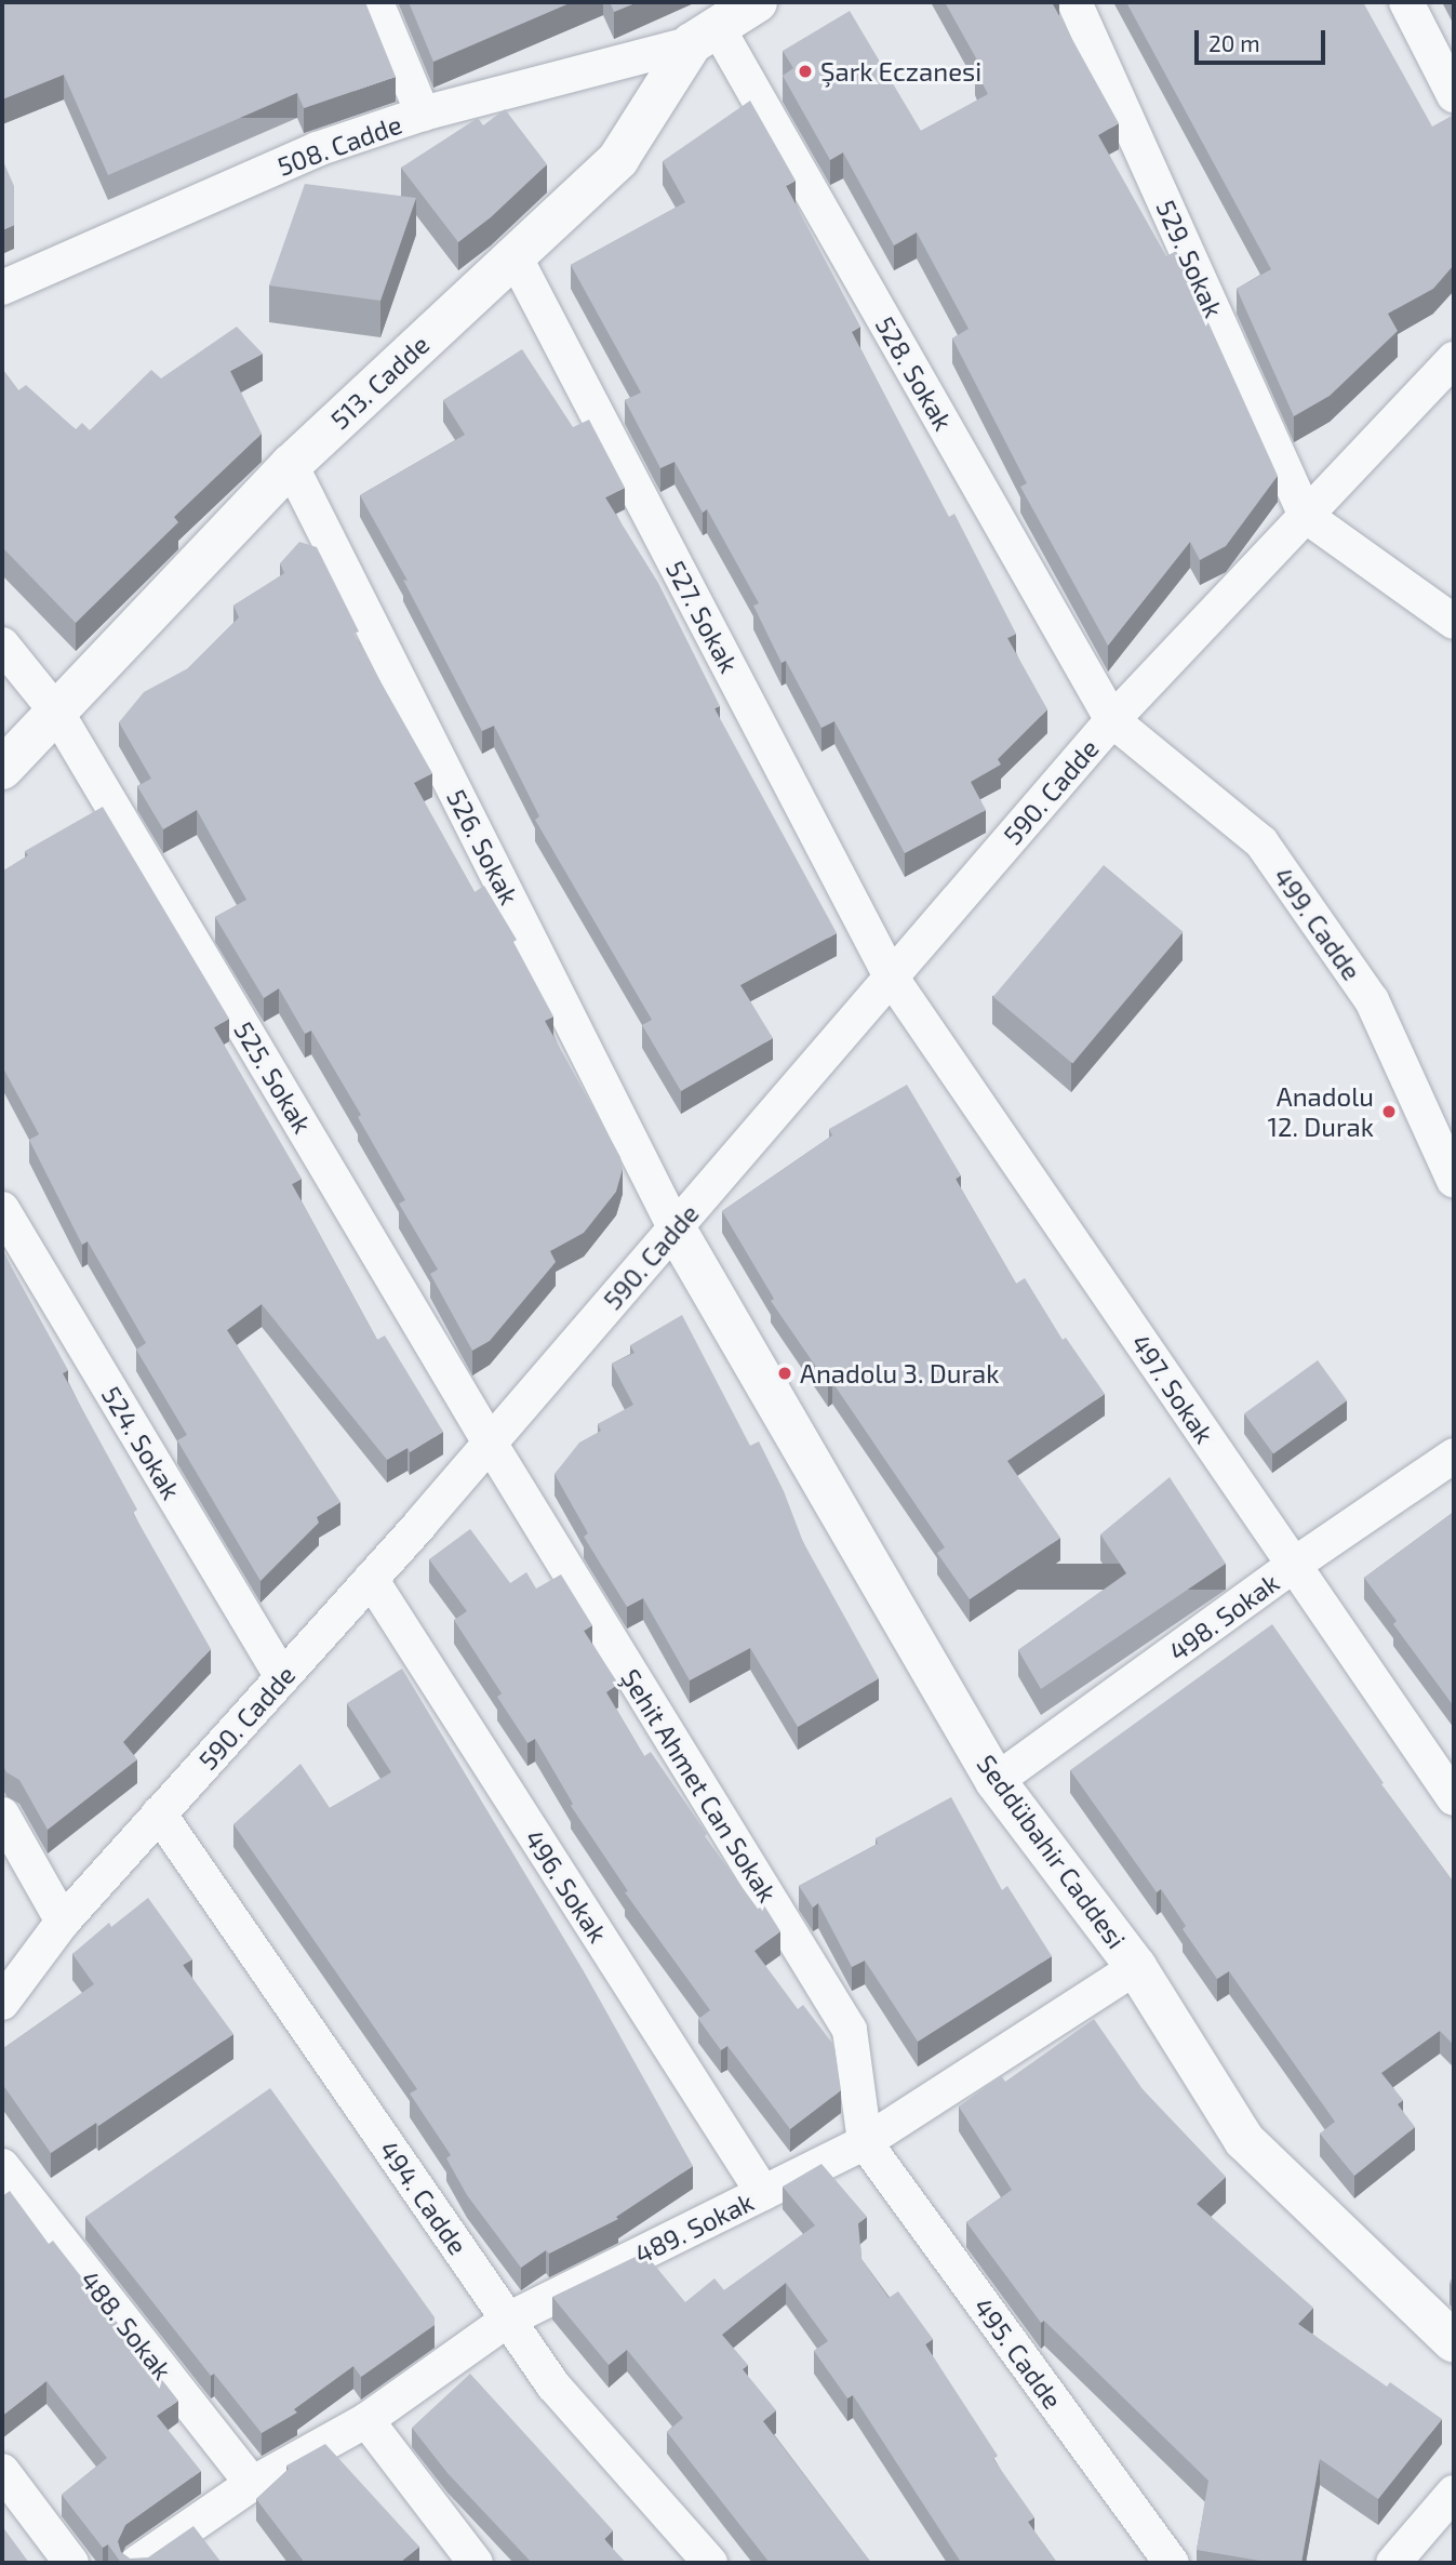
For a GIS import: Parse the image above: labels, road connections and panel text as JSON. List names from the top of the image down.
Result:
{
  "streets": {
    "street": [
      "508. Cadde",
      "529. Sokak",
      "528. Sokak",
      "513. Cadde",
      "527. Sokak",
      "590. Cadde",
      "526. Sokak",
      "499. Cadde",
      "525. Sokak",
      "497. Sokak",
      "524. Sokak",
      "498. Sokak",
      "Şehit Ahmet Can Sokak",
      "Seddübahir Caddesi",
      "496. Sokak",
      "494. Cadde",
      "489. Sokak",
      "488. Sokak",
      "495. Cadde"
    ]
  },
  "crossings": [
    ["508. Cadde", "528. Sokak"],
    ["508. Cadde", "513. Cadde"],
    ["529. Sokak", "590. Cadde"],
    ["528. Sokak", "513. Cadde"],
    ["528. Sokak", "590. Cadde"],
    ["528. Sokak", "499. Cadde"],
    ["513. Cadde", "527. Sokak"],
    ["513. Cadde", "526. Sokak"],
    ["513. Cadde", "525. Sokak"],
    ["527. Sokak", "590. Cadde"],
    ["527. Sokak", "497. Sokak"],
    ["590. Cadde", "526. Sokak"],
    ["590. Cadde", "499. Cadde"],
    ["590. Cadde", "525. Sokak"],
    ["590. Cadde", "497. Sokak"],
    ["590. Cadde", "524. Sokak"],
    ["590. Cadde", "Şehit Ahmet Can Sokak"],
    ["590. Cadde", "Seddübahir Caddesi"],
    ["590. Cadde", "496. Sokak"],
    ["590. Cadde", "494. Cadde"],
    ["526. Sokak", "Seddübahir Caddesi"],
    ["525. Sokak", "Şehit Ahmet Can Sokak"],
    ["497. Sokak", "498. Sokak"],
    ["498. Sokak", "Seddübahir Caddesi"],
    ["Şehit Ahmet Can Sokak", "489. Sokak"],
    ["Şehit Ahmet Can Sokak", "495. Cadde"],
    ["Seddübahir Caddesi", "489. Sokak"],
    ["496. Sokak", "489. Sokak"],
    ["494. Cadde", "489. Sokak"],
    ["489. Sokak", "488. Sokak"],
    ["489. Sokak", "495. Cadde"]
  ],
  "places": ["Şark Eczanesi", "Anadolu 12. Durak", "Anadolu 3. Durak"],
  "scale_bar": "20 m"
}
